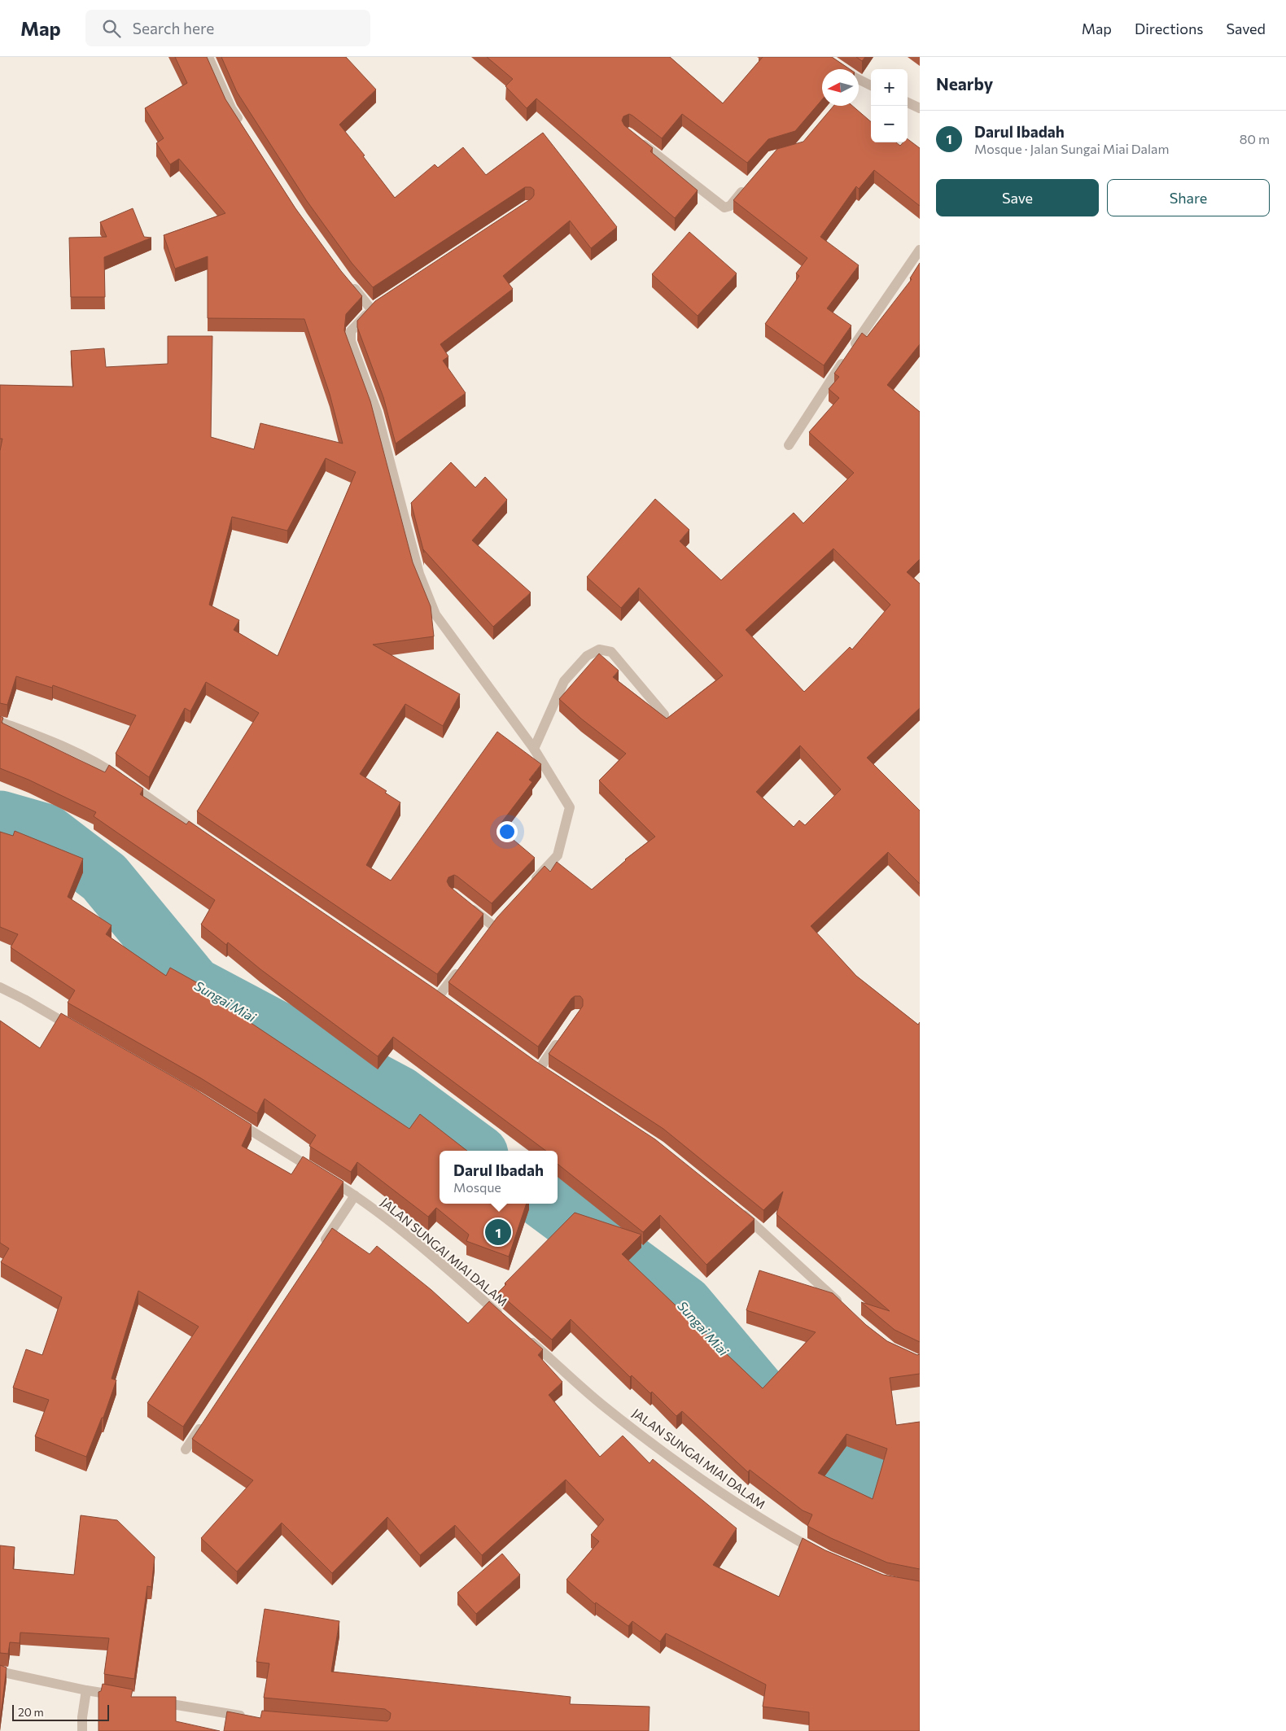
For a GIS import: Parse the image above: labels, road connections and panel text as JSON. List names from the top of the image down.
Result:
{
  "streets": {
    "street": ["JALAN SUNGAI MIAI DALAM"]
  },
  "water": ["Sungai Miai"],
  "scale_bar": "20 m",
  "north": "left",
  "page": {
    "header": "Map",
    "search": "Search here",
    "nav": ["Map", "Directions", "Saved"],
    "heading": "Nearby",
    "map_buttons": ["+", "−"],
    "list": [
      {
        "mark": "1",
        "name": "Darul Ibadah",
        "note": "Mosque · Jalan Sungai Miai Dalam",
        "value": "80 m"
      }
    ],
    "buttons": ["Save", "Share"],
    "popup": ["Darul Ibadah", "Mosque"],
    "pins": "1",
    "scale": "20 m"
  }
}
